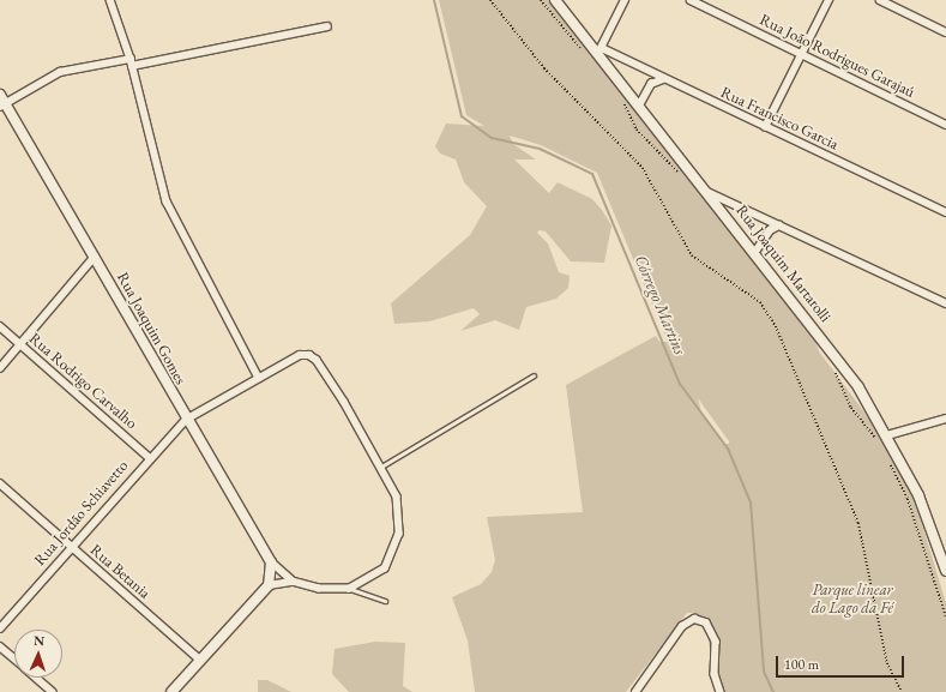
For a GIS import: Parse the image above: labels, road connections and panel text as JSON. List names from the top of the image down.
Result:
{
  "streets": {
    "street": [
      "Rua João Rodrigues Garajaú",
      "Rua Francisco Garcia",
      "Rua Joaquim Martarolli",
      "Rua Joaquim Gomes",
      "Rua Rodrigo Carvalho",
      "Rua Jordão Schiavetto",
      "Rua Betania"
    ]
  },
  "crossings": [
    ["Rua Francisco Garcia", "Rua Joaquim Martarolli"],
    ["Rua Joaquim Gomes", "Rua Jordão Schiavetto"],
    ["Rua Rodrigo Carvalho", "Rua Jordão Schiavetto"],
    ["Rua Jordão Schiavetto", "Rua Betania"]
  ],
  "water": ["Córrego Martins"],
  "parks": ["Parque linear do Lago da Fé"],
  "scale_bar": "100 m",
  "north": "top"
}
